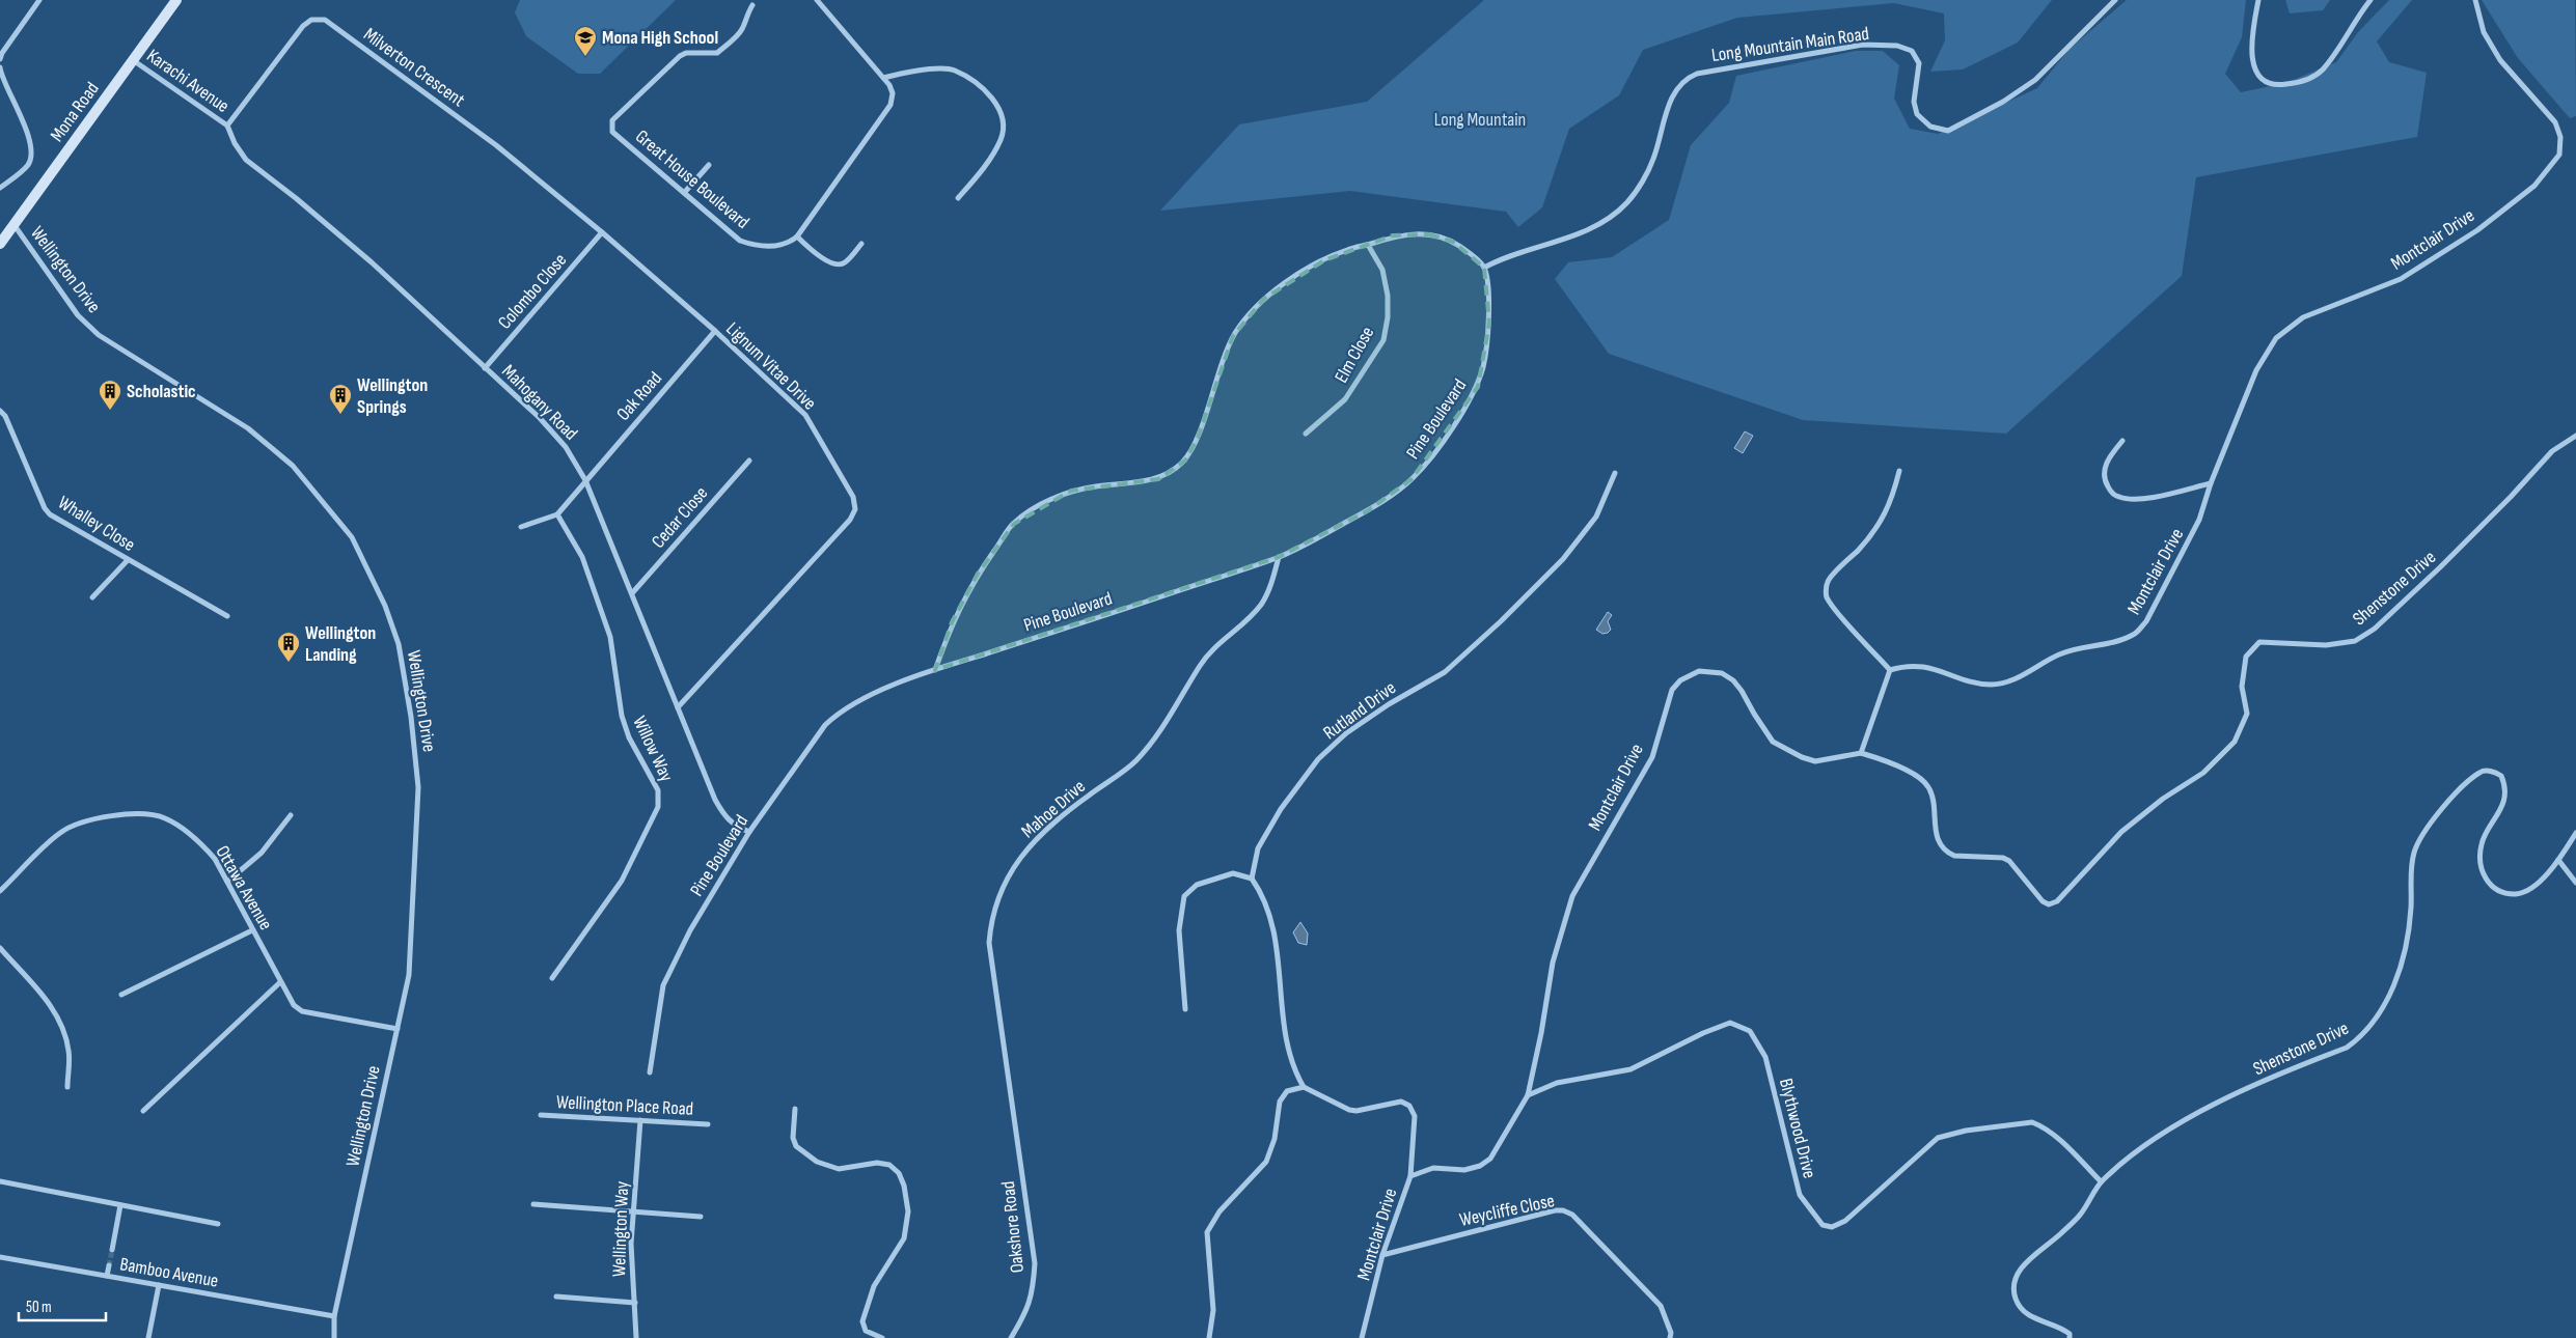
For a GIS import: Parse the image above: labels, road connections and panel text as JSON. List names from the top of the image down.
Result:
{
  "streets": {
    "street": [
      "Long Mountain Main Road",
      "Milverton Crescent",
      "Karachi Avenue",
      "Mona Road",
      "Great House Boulevard",
      "Montclair Drive",
      "Wellington Drive",
      "Colombo Close",
      "Elm Close",
      "Lignum Vitae Drive",
      "Oak Road",
      "Mahogany Road",
      "Pine Boulevard",
      "Cedar Close",
      "Whalley Close",
      "Shenstone Drive",
      "Rutland Drive",
      "Willow Way",
      "Mahoe Drive",
      "Ottawa Avenue",
      "Wellington Place Road",
      "Blythwood Drive",
      "Weycliffe Close",
      "Oakshore Road",
      "Wellington Way",
      "Bamboo Avenue"
    ]
  },
  "crossings": [
    ["Long Mountain Main Road", "Pine Boulevard"],
    ["Milverton Crescent", "Karachi Avenue"],
    ["Milverton Crescent", "Colombo Close"],
    ["Milverton Crescent", "Lignum Vitae Drive"],
    ["Milverton Crescent", "Mahogany Road"],
    ["Karachi Avenue", "Mona Road"],
    ["Karachi Avenue", "Mahogany Road"],
    ["Mona Road", "Wellington Drive"],
    ["Montclair Drive", "Shenstone Drive"],
    ["Montclair Drive", "Blythwood Drive"],
    ["Montclair Drive", "Weycliffe Close"],
    ["Wellington Drive", "Ottawa Avenue"],
    ["Wellington Drive", "Bamboo Avenue"],
    ["Colombo Close", "Lignum Vitae Drive"],
    ["Colombo Close", "Mahogany Road"],
    ["Lignum Vitae Drive", "Oak Road"],
    ["Lignum Vitae Drive", "Mahogany Road"],
    ["Oak Road", "Mahogany Road"],
    ["Mahogany Road", "Pine Boulevard"],
    ["Mahogany Road", "Cedar Close"],
    ["Pine Boulevard", "Mahoe Drive"],
    ["Shenstone Drive", "Blythwood Drive"],
    ["Mahoe Drive", "Oakshore Road"],
    ["Wellington Place Road", "Wellington Way"]
  ],
  "parks": ["Long Mountain"],
  "places": {
    "school or university": ["Mona High School"],
    "building": ["Scholastic", "Wellington Springs", "Wellington Landing"]
  },
  "scale_bar": "50 m"
}
